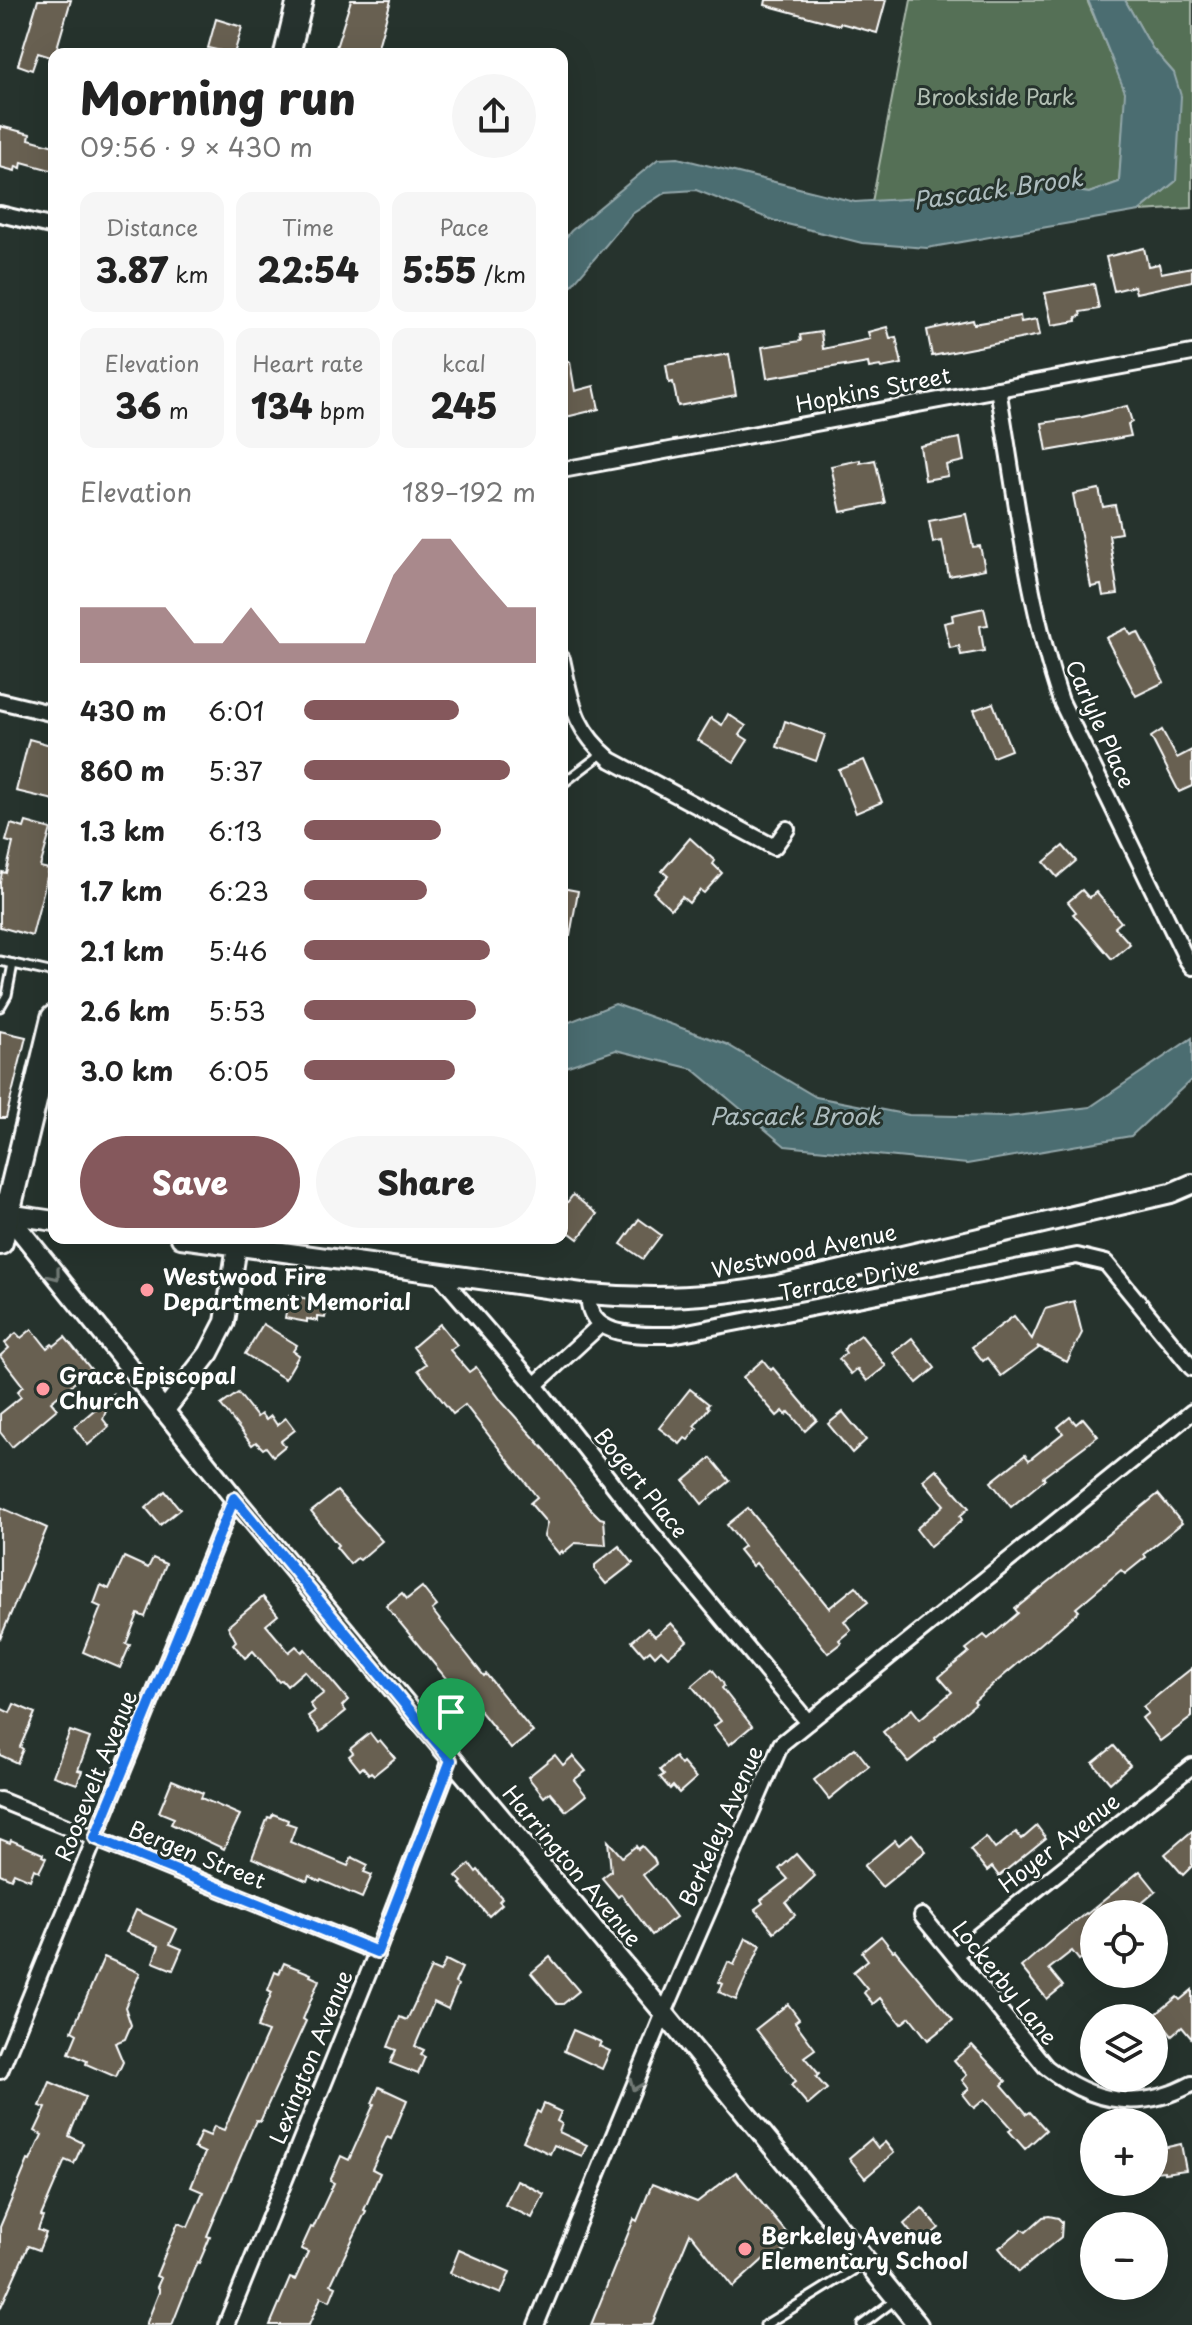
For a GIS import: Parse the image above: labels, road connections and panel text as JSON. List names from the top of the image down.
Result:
{
  "streets": {
    "street": [
      "Hopkins Street",
      "Carlyle Place",
      "Westwood Avenue",
      "Terrace Drive",
      "Bogert Place",
      "Roosevelt Avenue",
      "Berkeley Avenue",
      "Hoyer Avenue",
      "Bergen Street",
      "Harrington Avenue",
      "Lockerby Lane",
      "Lexington Avenue"
    ]
  },
  "crossings": [
    ["Hopkins Street", "Carlyle Place"],
    ["Westwood Avenue", "Bogert Place"],
    ["Bogert Place", "Berkeley Avenue"],
    ["Roosevelt Avenue", "Bergen Street"],
    ["Roosevelt Avenue", "Harrington Avenue"],
    ["Berkeley Avenue", "Harrington Avenue"],
    ["Hoyer Avenue", "Lockerby Lane"],
    ["Bergen Street", "Lexington Avenue"],
    ["Harrington Avenue", "Lexington Avenue"]
  ],
  "water": ["Pascack Brook"],
  "parks": ["Brookside Park"],
  "places": ["Westwood Fire Department Memorial", "Grace Episcopal Church", "Berkeley Avenue Elementary School"],
  "page": {
    "heading": ["Morning run", "09:56 · 9 × 430 m"],
    "stats": [
      ["Distance", "3.87 km"],
      ["Time", "22:54"],
      ["Pace", "5:55 /km"],
      ["Elevation", "36 m"],
      ["Heart rate", "134 bpm"],
      ["kcal", "245"]
    ],
    "chart": ["Elevation", "189–192 m"],
    "list": [
      {
        "name": "430 m",
        "note": "6:01"
      },
      {
        "name": "860 m",
        "note": "5:37"
      },
      {
        "name": "1.3 km",
        "note": "6:13"
      },
      {
        "name": "1.7 km",
        "note": "6:23"
      },
      {
        "name": "2.1 km",
        "note": "5:46"
      },
      {
        "name": "2.6 km",
        "note": "5:53"
      },
      {
        "name": "3.0 km",
        "note": "6:05"
      }
    ],
    "buttons": ["Save", "Share"],
    "map_buttons": ["+", "−"]
  }
}
